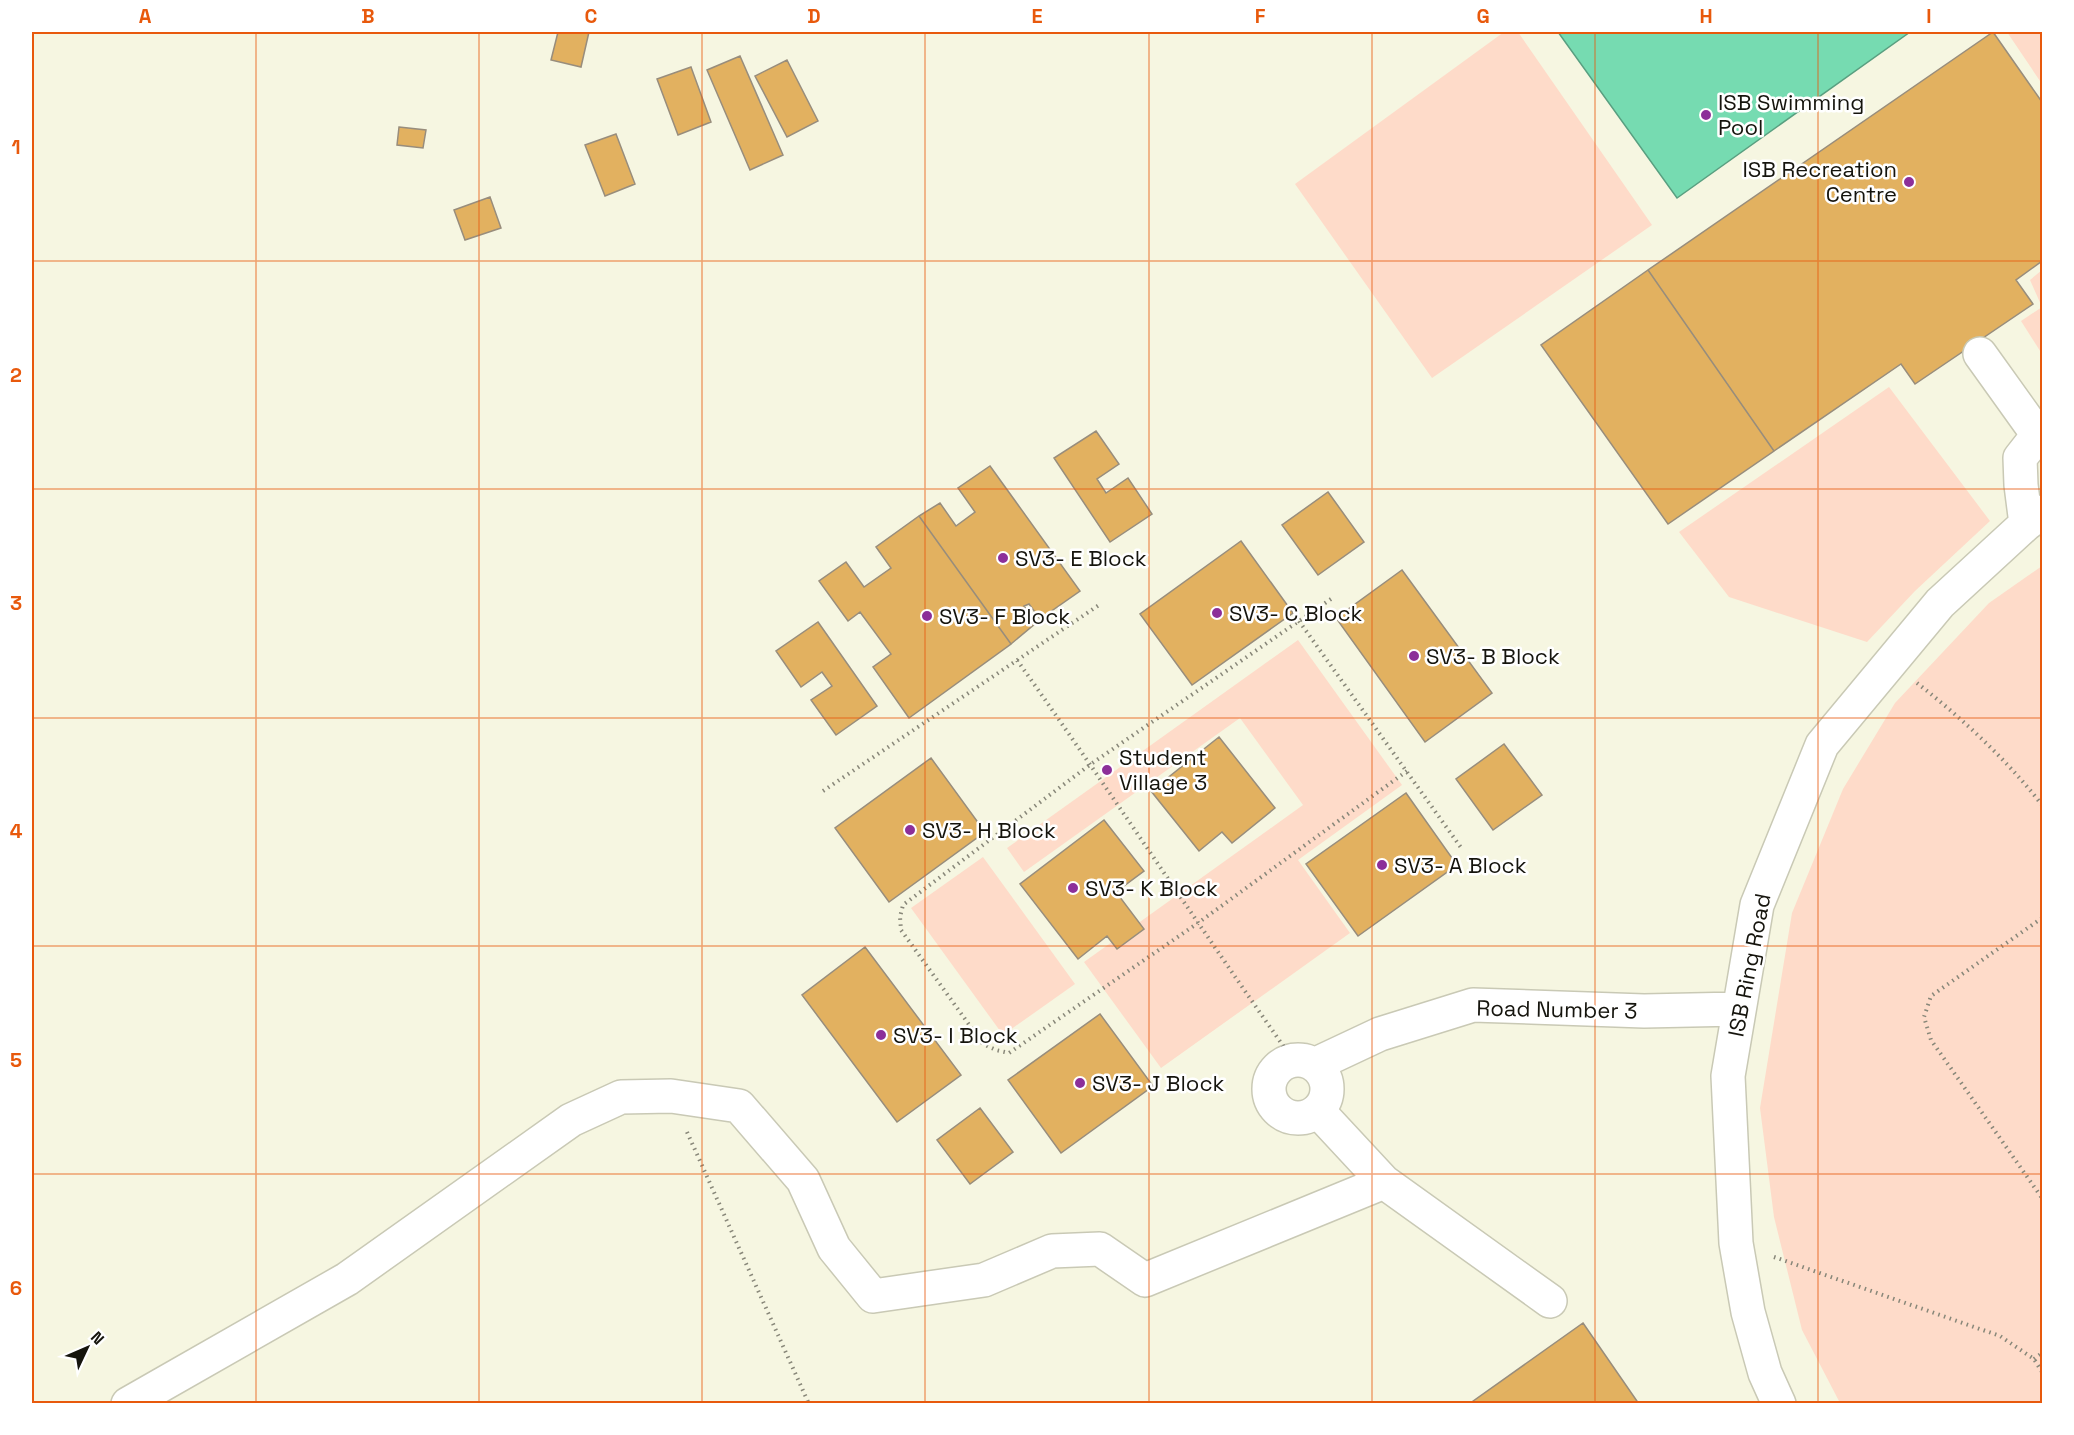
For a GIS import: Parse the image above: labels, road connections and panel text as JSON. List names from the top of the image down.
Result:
{
  "streets": {
    "lane": ["ISB Ring Road", "Road Number 3"]
  },
  "crossings": [
    ["ISB Ring Road", "Road Number 3"]
  ],
  "places": [
    "ISB Swimming Pool",
    "ISB Recreation Centre",
    "SV3- E Block",
    "SV3- C Block",
    "SV3- F Block",
    "SV3- B Block",
    "Student Village 3",
    "SV3- H Block",
    "SV3- A Block",
    "SV3- K Block",
    "SV3- I Block",
    "SV3- J Block"
  ],
  "north": "top right",
  "grid": {
    "columns": [
      "A",
      "B",
      "C",
      "D",
      "E",
      "F",
      "G",
      "H",
      "I"
    ],
    "rows": [
      "1",
      "2",
      "3",
      "4",
      "5",
      "6"
    ]
  }
}
